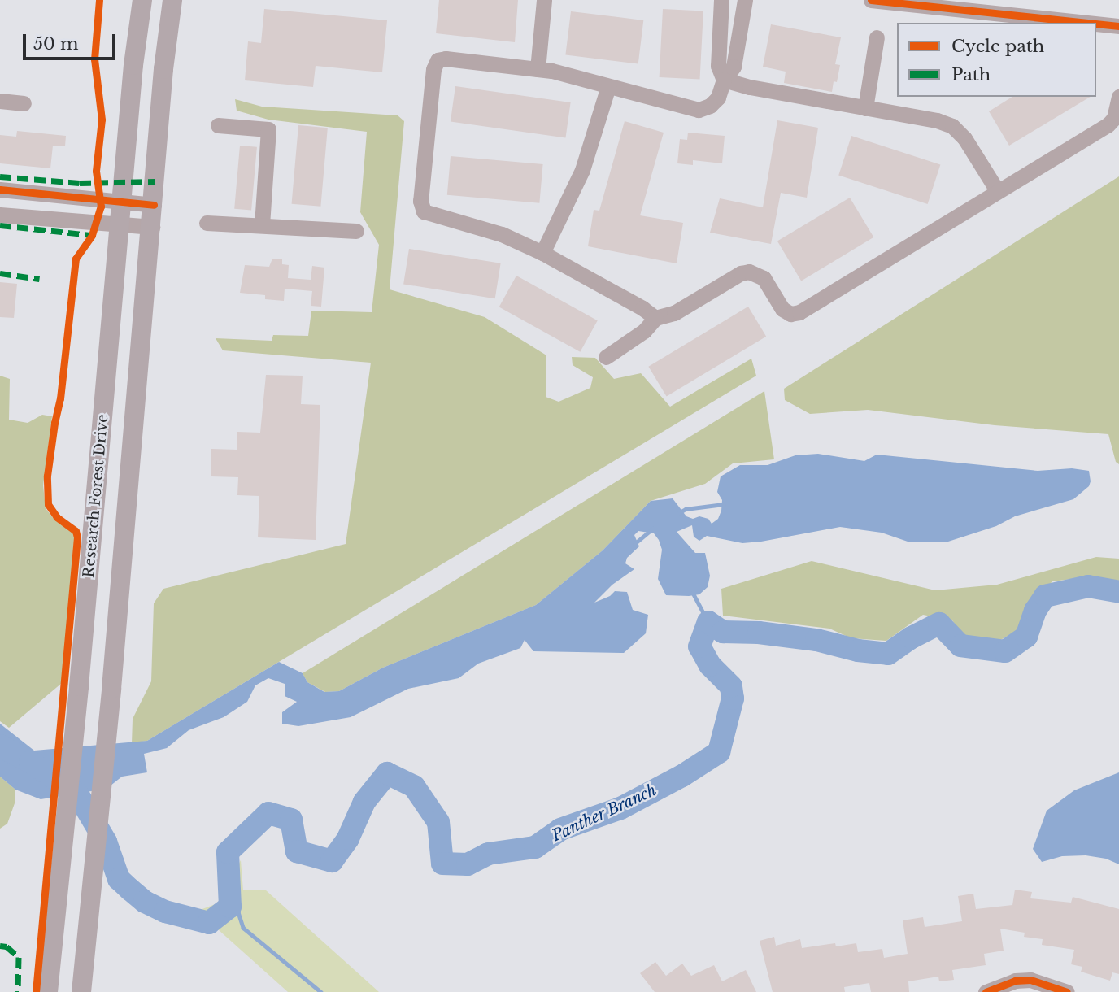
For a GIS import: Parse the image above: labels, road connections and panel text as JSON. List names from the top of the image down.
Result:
{
  "streets": {
    "main road": ["Research Forest Drive"]
  },
  "water": ["Panther Branch"],
  "legend": ["Cycle path", "Path"],
  "scale_bar": "50 m"
}
